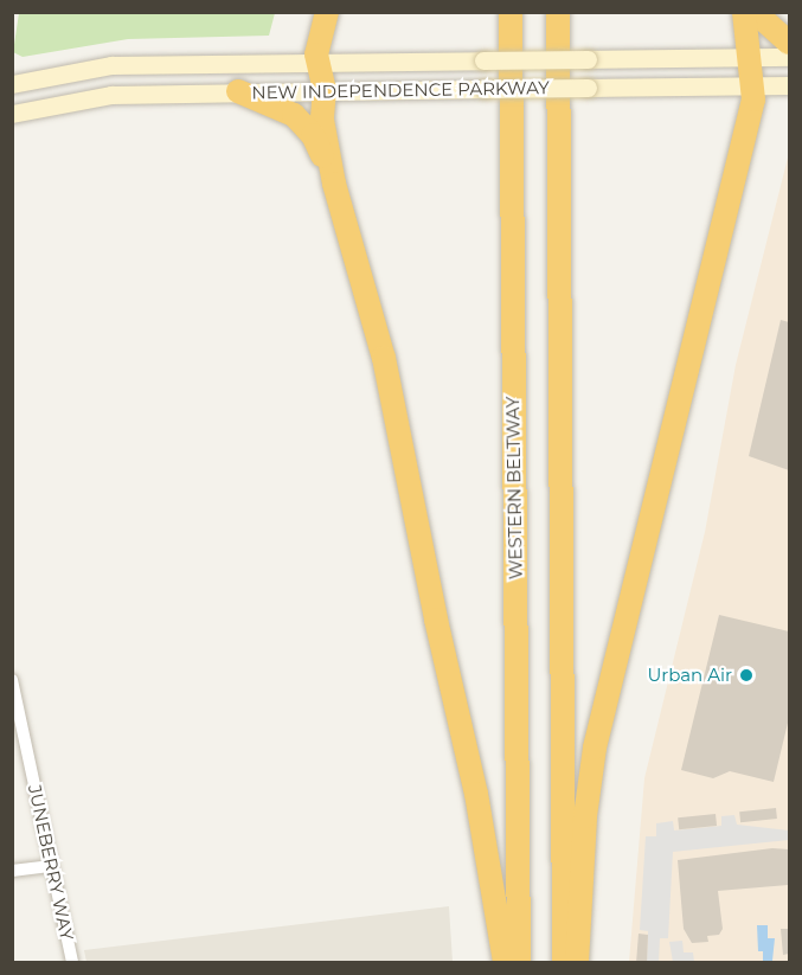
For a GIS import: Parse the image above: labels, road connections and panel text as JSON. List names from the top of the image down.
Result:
{
  "streets": {
    "highway": ["WESTERN BELTWAY"],
    "main road": ["NEW INDEPENDENCE PARKWAY"],
    "street": ["JUNEBERRY WAY"]
  },
  "places": ["Urban Air"]
}
